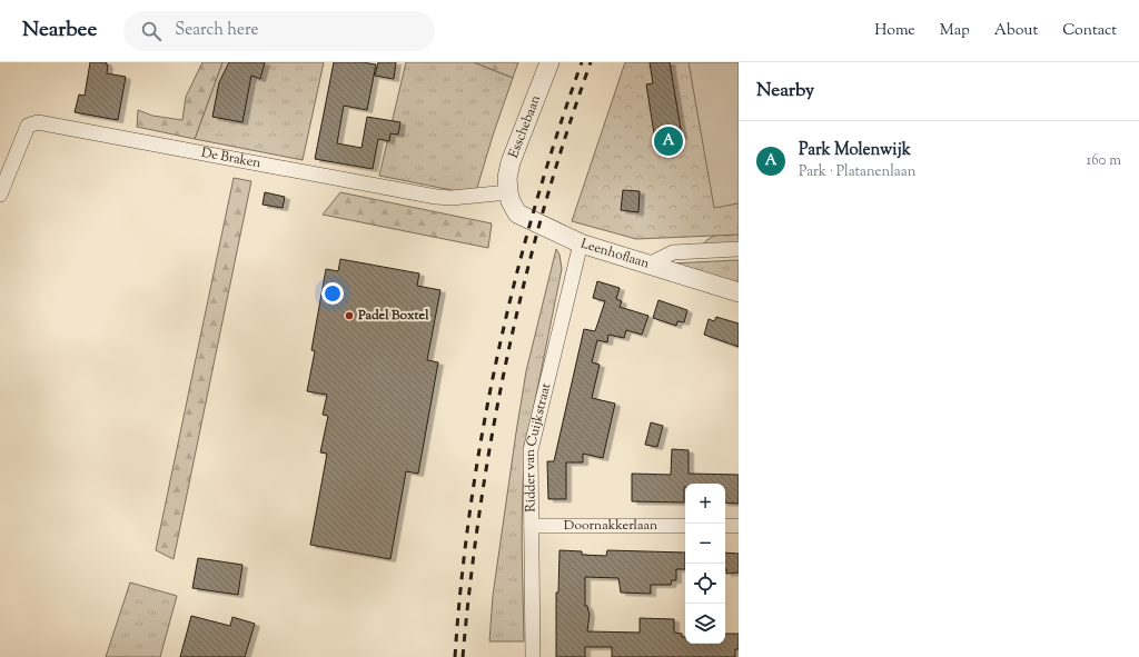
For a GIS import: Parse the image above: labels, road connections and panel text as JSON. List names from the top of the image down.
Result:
{
  "streets": {
    "street": [
      "Esschebaan",
      "De Braken",
      "Leenhoflaan",
      "Ridder van Cuijkstraat",
      "Doornakkerlaan"
    ]
  },
  "crossings": [
    ["Esschebaan", "De Braken"],
    ["Esschebaan", "Leenhoflaan"],
    ["De Braken", "Leenhoflaan"],
    ["Leenhoflaan", "Ridder van Cuijkstraat"],
    ["Ridder van Cuijkstraat", "Doornakkerlaan"]
  ],
  "places": ["Padel Boxtel"],
  "page": {
    "header": "Nearbee",
    "search": "Search here",
    "nav": [
      "Home",
      "Map",
      "About",
      "Contact"
    ],
    "heading": "Nearby",
    "list": [
      {
        "mark": "A",
        "name": "Park Molenwijk",
        "note": "Park · Platanenlaan",
        "value": "160 m"
      }
    ],
    "pins": "A",
    "map_buttons": ["+", "−"]
  }
}
